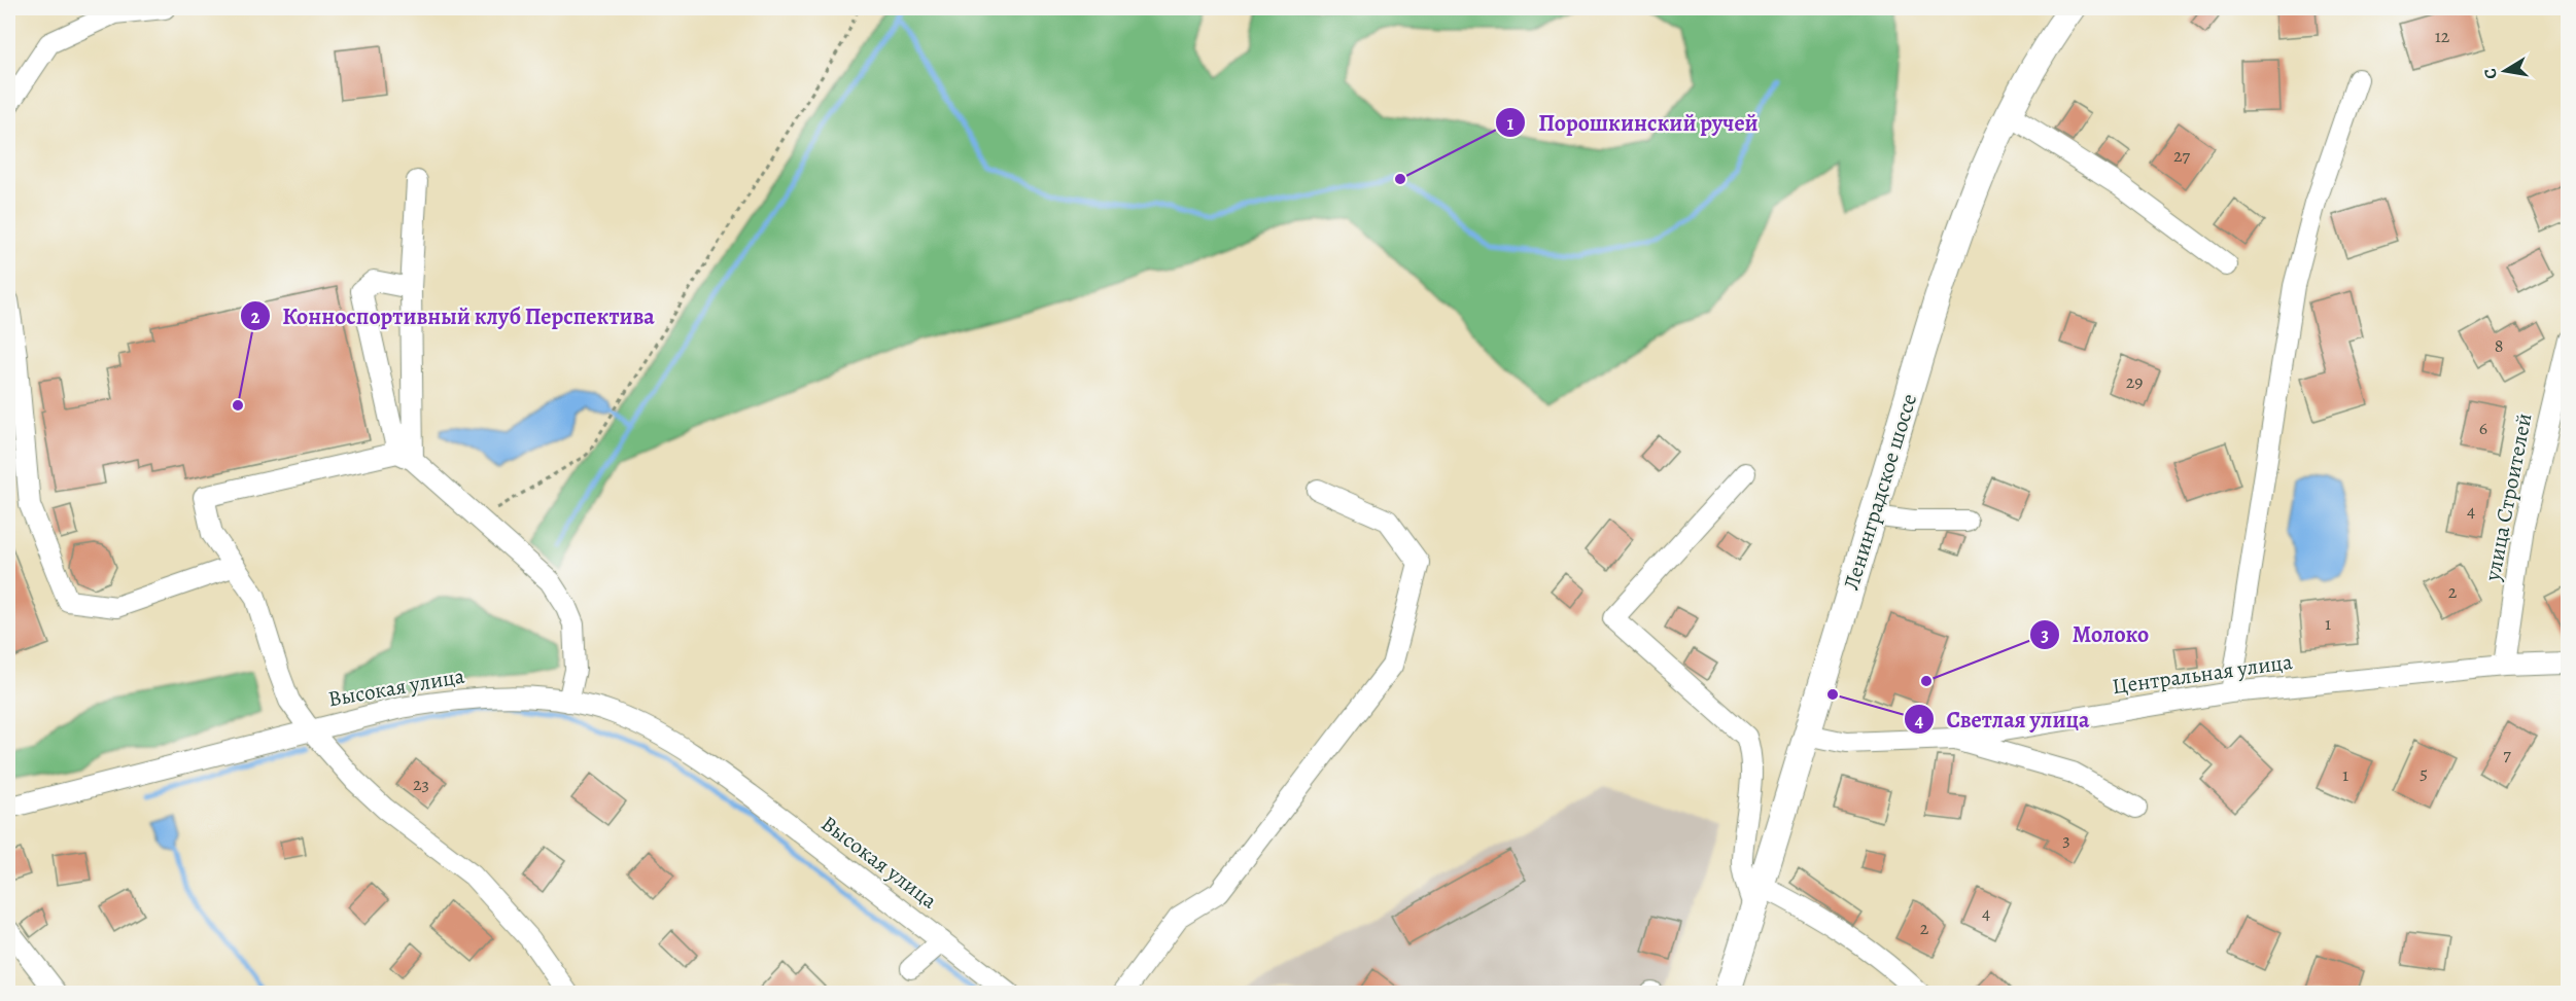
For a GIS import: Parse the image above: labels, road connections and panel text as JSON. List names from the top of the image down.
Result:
{
  "streets": {
    "main road": ["Ленинградское шоссе"],
    "street": ["улица Строителей", "Центральная улица", "Высокая улица"]
  },
  "crossings": [
    ["Ленинградское шоссе", "Центральная улица"],
    ["улица Строителей", "Центральная улица"]
  ],
  "places": [
    "Порошкинский ручей",
    "Конноспортивный клуб Перспектива",
    "Молоко",
    "Светлая улица"
  ],
  "house_numbers": [
    "12",
    "27",
    "8",
    "29",
    "6",
    "4",
    "2",
    "1",
    "7",
    "5",
    "1",
    "23",
    "3",
    "4",
    "2"
  ],
  "north": "left"
}
